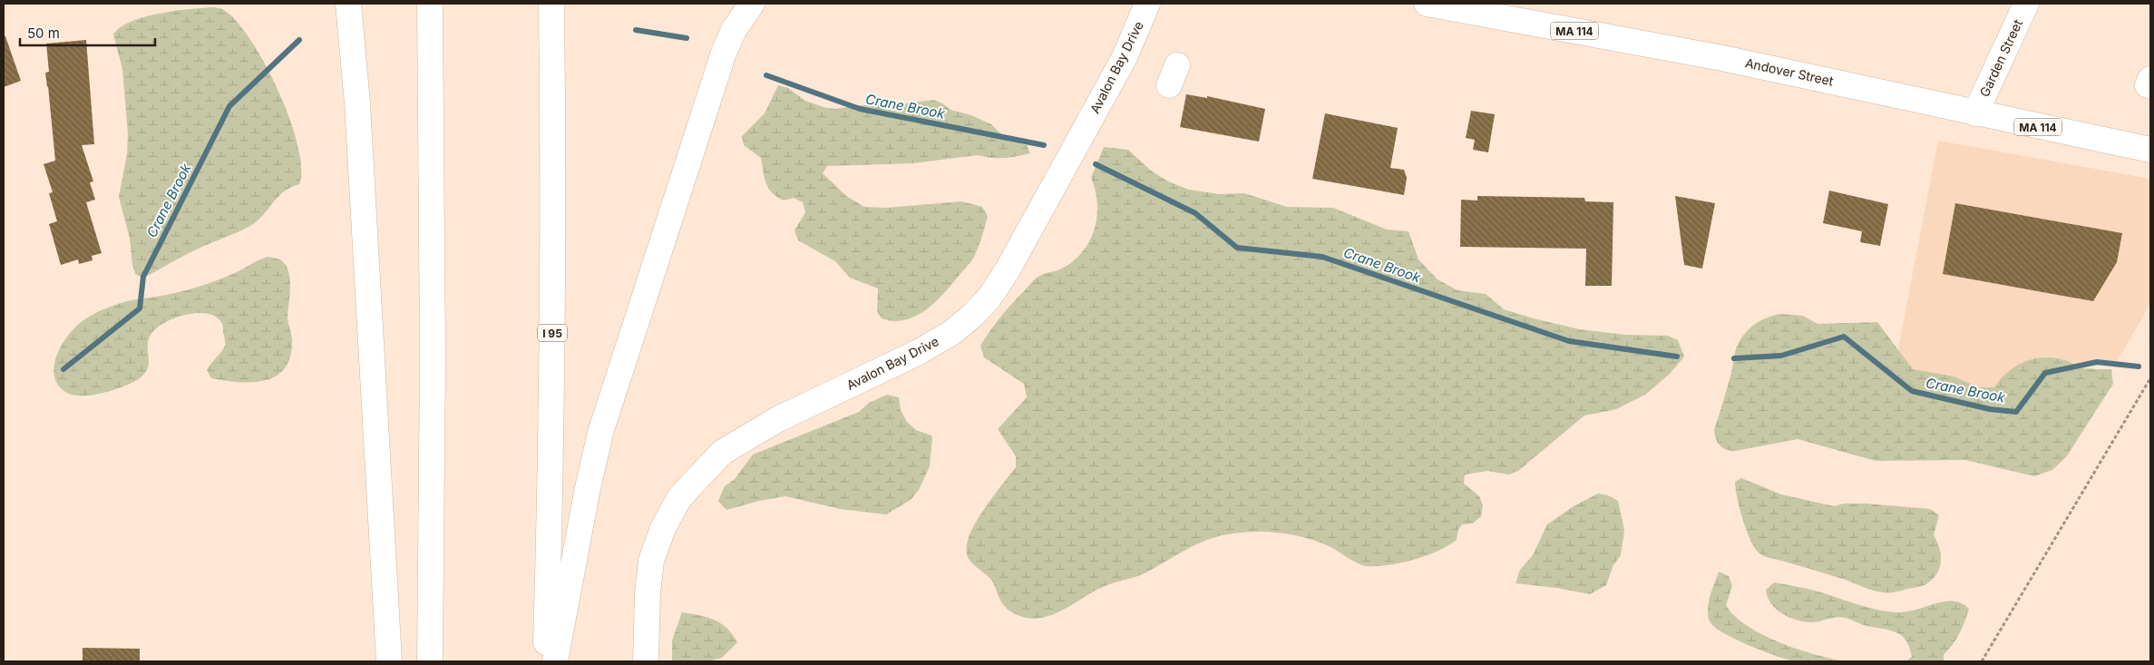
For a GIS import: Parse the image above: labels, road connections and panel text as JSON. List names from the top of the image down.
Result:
{
  "streets": {
    "main road": [
      "MA 114",
      "Garden Street",
      "Avalon Bay Drive",
      "Andover Street",
      "I 95"
    ]
  },
  "crossings": [
    ["Garden Street", "Andover Street"]
  ],
  "water": ["Crane Brook"],
  "scale_bar": "50 m"
}
